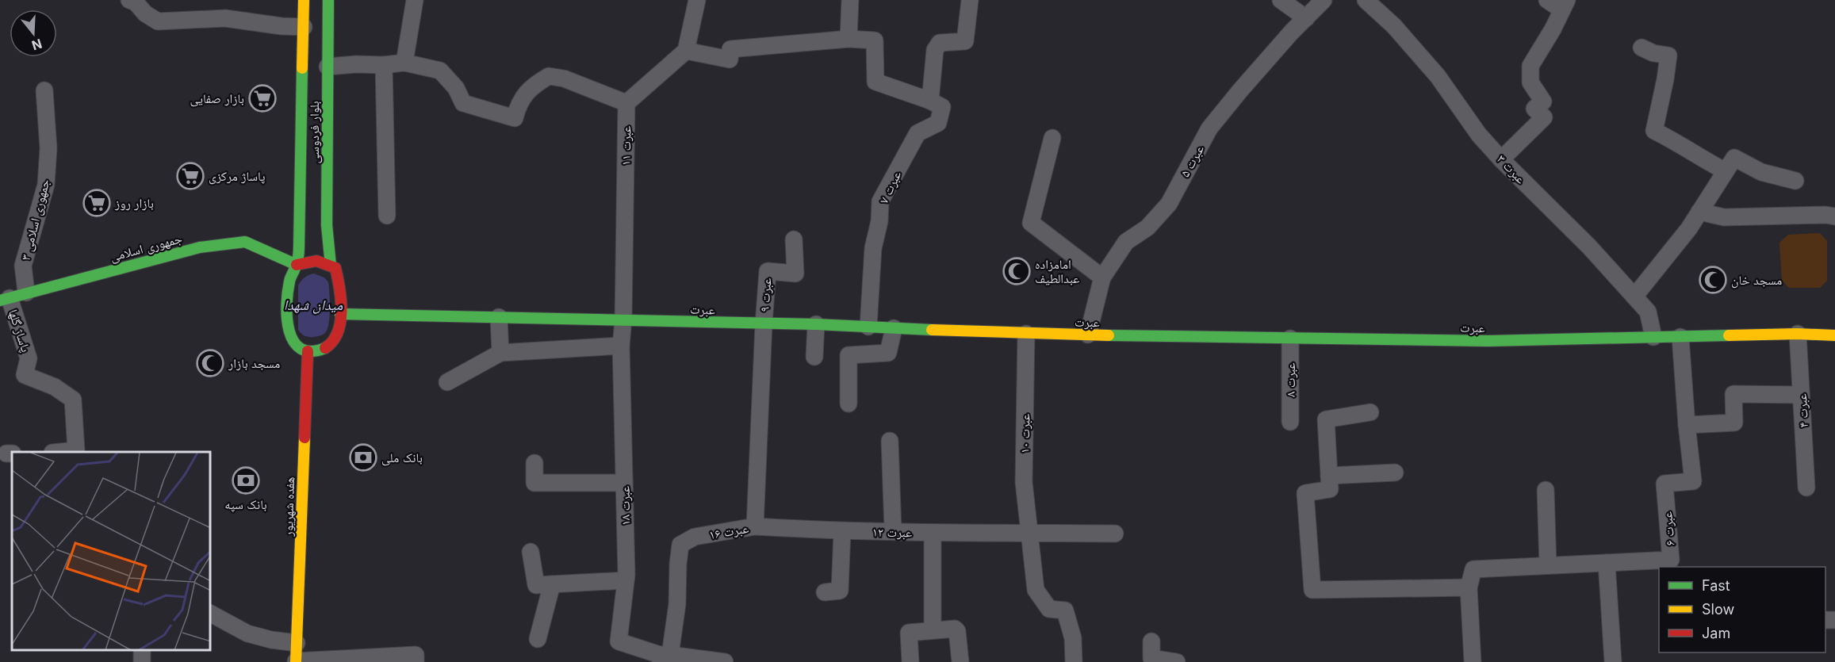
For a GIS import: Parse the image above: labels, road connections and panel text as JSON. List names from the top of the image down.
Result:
{
  "streets": {
    "street": [
      "بلوار فردوسی",
      "عبرت ۱۱",
      "عبرت ۵",
      "عبرت ۳",
      "عبرت ۷",
      "جمهوری اسلامی ۳",
      "جمهوری اسلامی",
      "عبرت ۹",
      "عبرت",
      "پاساژ گلها",
      "عبرت ۸",
      "عبرت ۴",
      "عبرت ۱۰",
      "عبرت ۱۸",
      "هفده شهریور",
      "عبرت ۶",
      "عبرت ۱۶",
      "عبرت ۱۲"
    ]
  },
  "crossings": [
    ["بلوار فردوسی", "جمهوری اسلامی"],
    ["بلوار فردوسی", "عبرت"],
    ["بلوار فردوسی", "هفده شهریور"],
    ["عبرت ۱۱", "عبرت"],
    ["عبرت ۱۱", "عبرت ۱۸"],
    ["عبرت ۵", "عبرت"],
    ["عبرت ۳", "عبرت"],
    ["عبرت ۷", "عبرت"],
    ["جمهوری اسلامی ۳", "جمهوری اسلامی"],
    ["جمهوری اسلامی", "عبرت"],
    ["جمهوری اسلامی", "پاساژ گلها"],
    ["جمهوری اسلامی", "هفده شهریور"],
    ["عبرت ۹", "عبرت"],
    ["عبرت ۹", "عبرت ۱۶"],
    ["عبرت", "عبرت ۸"],
    ["عبرت", "عبرت ۴"],
    ["عبرت", "عبرت ۱۰"],
    ["عبرت", "عبرت ۱۸"],
    ["عبرت", "هفده شهریور"],
    ["عبرت", "عبرت ۶"],
    ["عبرت", "عبرت ۱۶"],
    ["عبرت ۱۰", "عبرت ۱۲"],
    ["عبرت ۱۸", "عبرت ۱۶"],
    ["عبرت ۱۶", "عبرت ۱۲"]
  ],
  "water": ["میدان شهدا"],
  "places": {
    "supermarket": ["بازار صفایی", "پاساژ مرکزی", "بازار روز"],
    "mosque": ["امامزاده عبدالطیف", "مسجد خان", "مسجد بازار"],
    "bank": ["بانک ملی", "بانک سپه"]
  },
  "legend": ["Fast", "Slow", "Jam"],
  "north": "bottom"
}
